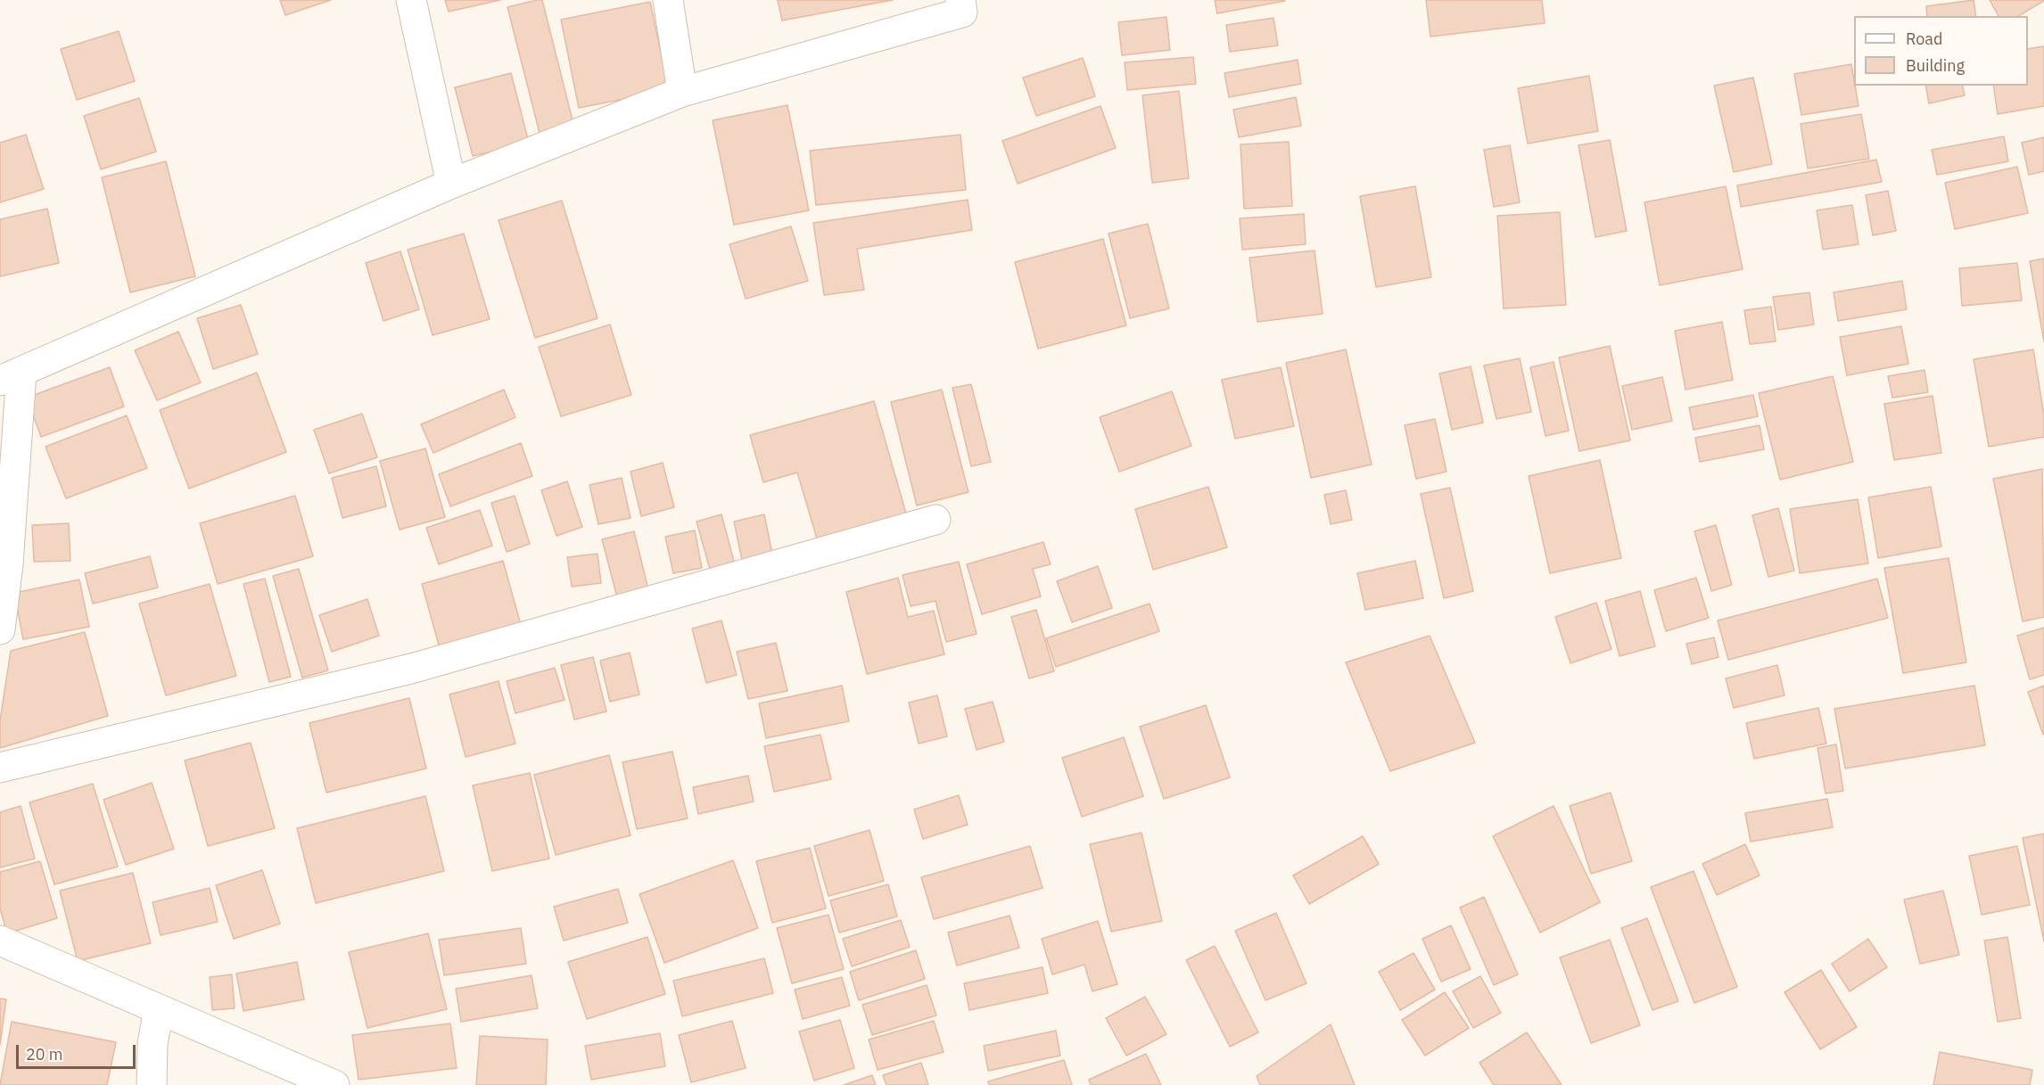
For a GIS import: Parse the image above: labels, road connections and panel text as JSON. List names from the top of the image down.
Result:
{
  "legend": ["Road", "Building"],
  "scale_bar": "20 m"
}
